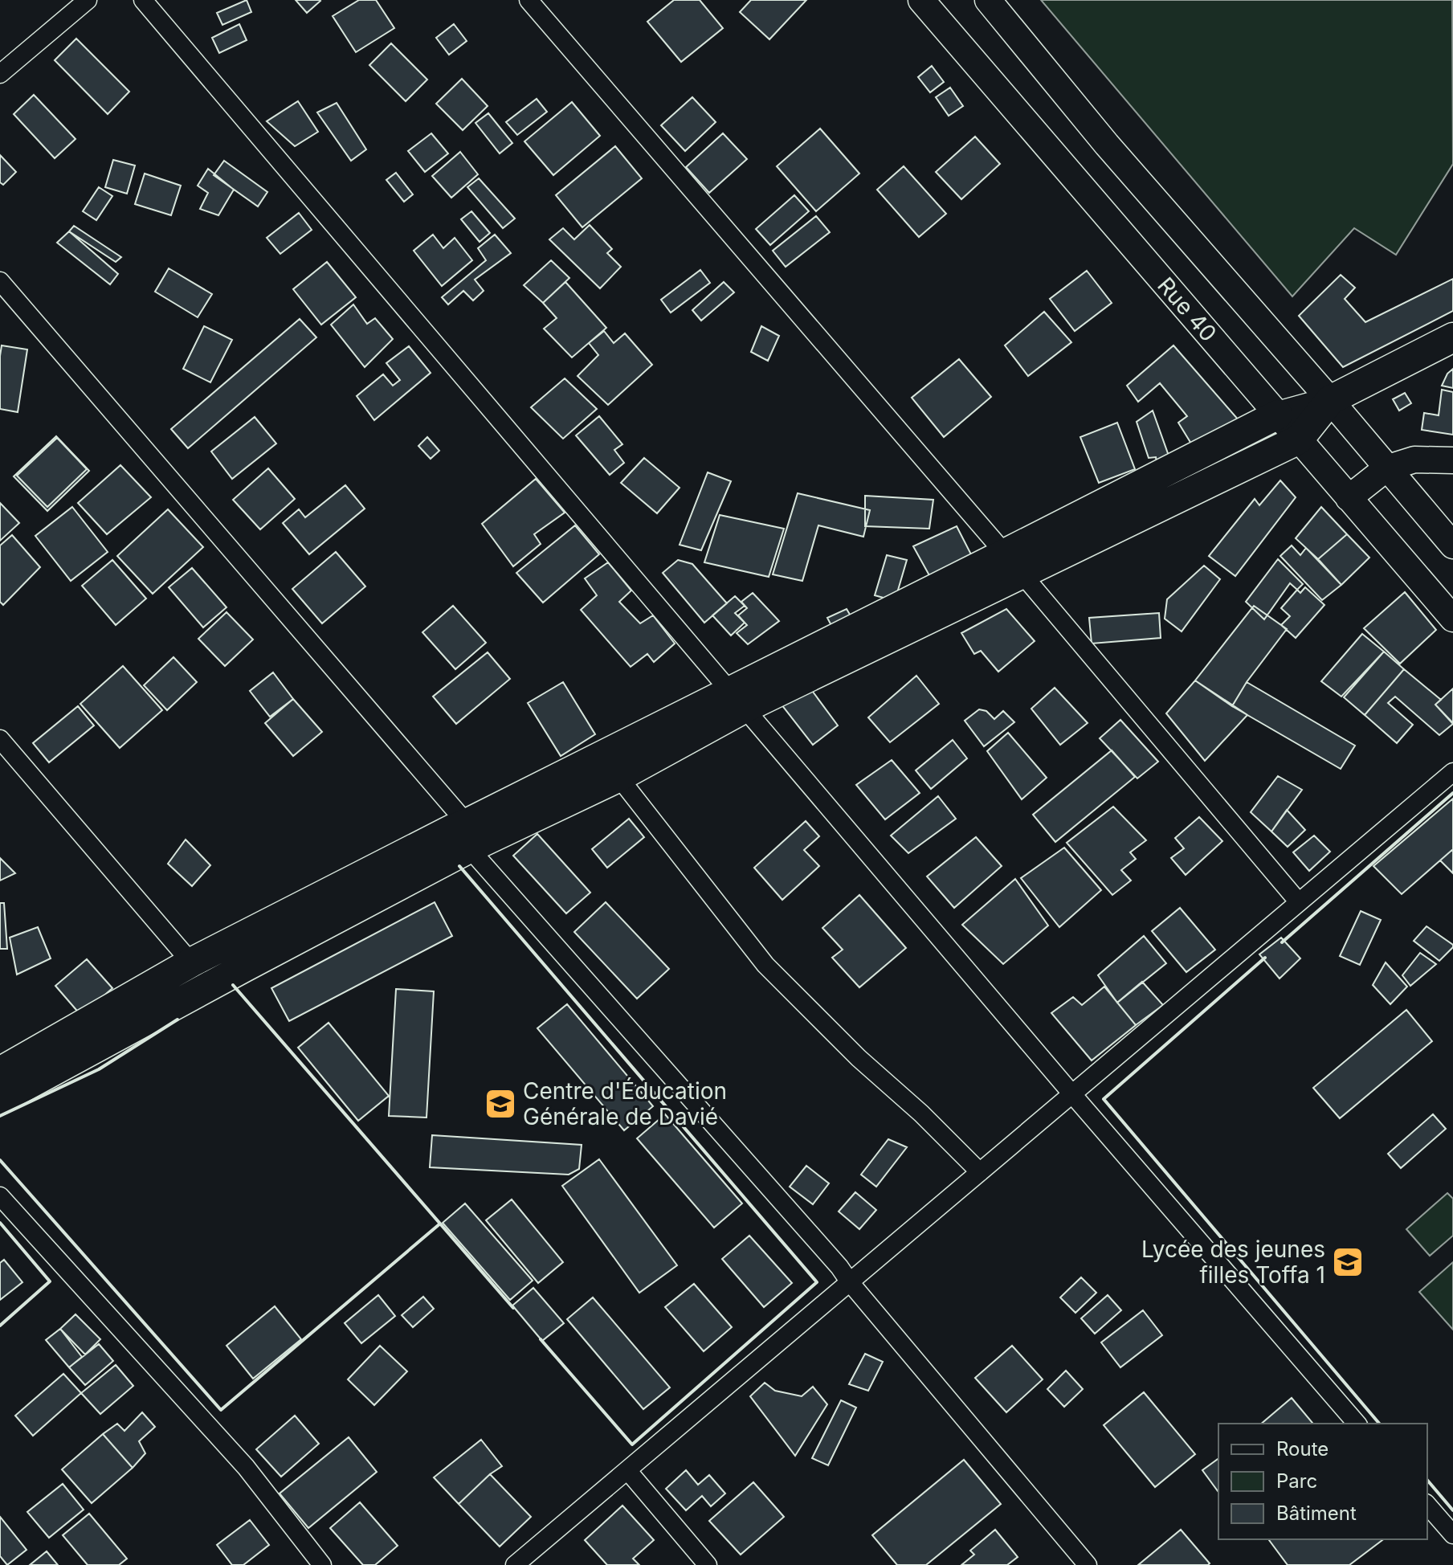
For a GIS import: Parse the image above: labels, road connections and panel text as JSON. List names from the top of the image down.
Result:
{
  "streets": {
    "main road": ["Rue 40"]
  },
  "places": {
    "school or university": ["Centre d'Éducation Générale de Davié", "Lycée des jeunes filles Toffa 1"]
  },
  "legend": ["Route", "Parc", "Bâtiment"]
}
